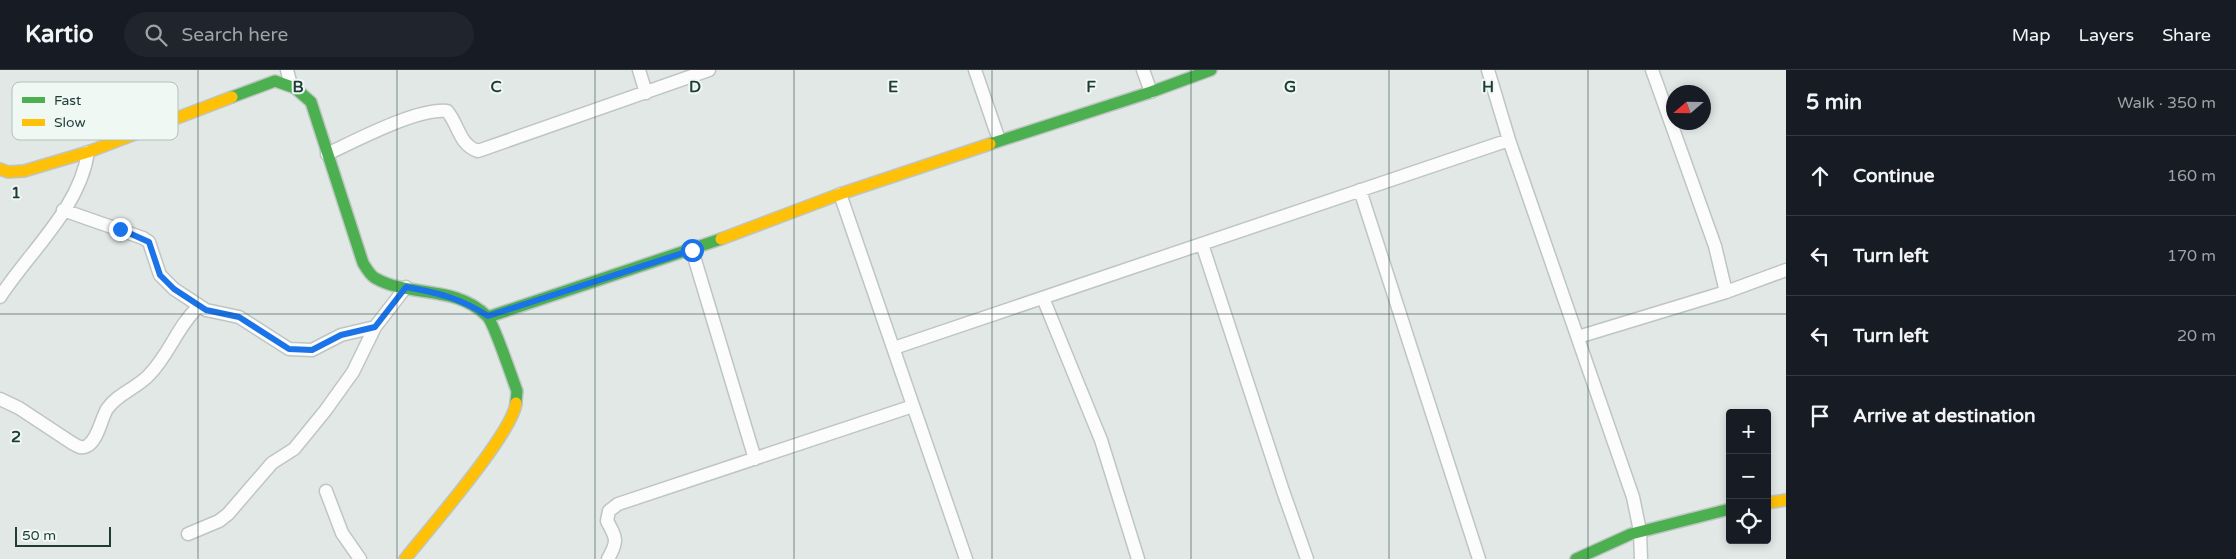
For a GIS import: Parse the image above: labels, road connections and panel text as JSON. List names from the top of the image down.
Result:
{
  "legend": ["Fast", "Slow"],
  "scale_bar": "50 m",
  "north": "left",
  "page": {
    "header": "Kartio",
    "search": "Search here",
    "nav": ["Map", "Layers", "Share"],
    "heading": ["5 min", "Walk · 350 m"],
    "list": [
      ["Continue", "160 m"],
      ["Turn left", "170 m"],
      ["Turn left", "20 m"],
      "Arrive at destination"
    ],
    "map_buttons": ["+", "−"],
    "scale": "50 m"
  },
  "grid": {
    "columns": [
      "B",
      "C",
      "D",
      "E",
      "F",
      "G",
      "H"
    ],
    "rows": ["1", "2"]
  }
}
